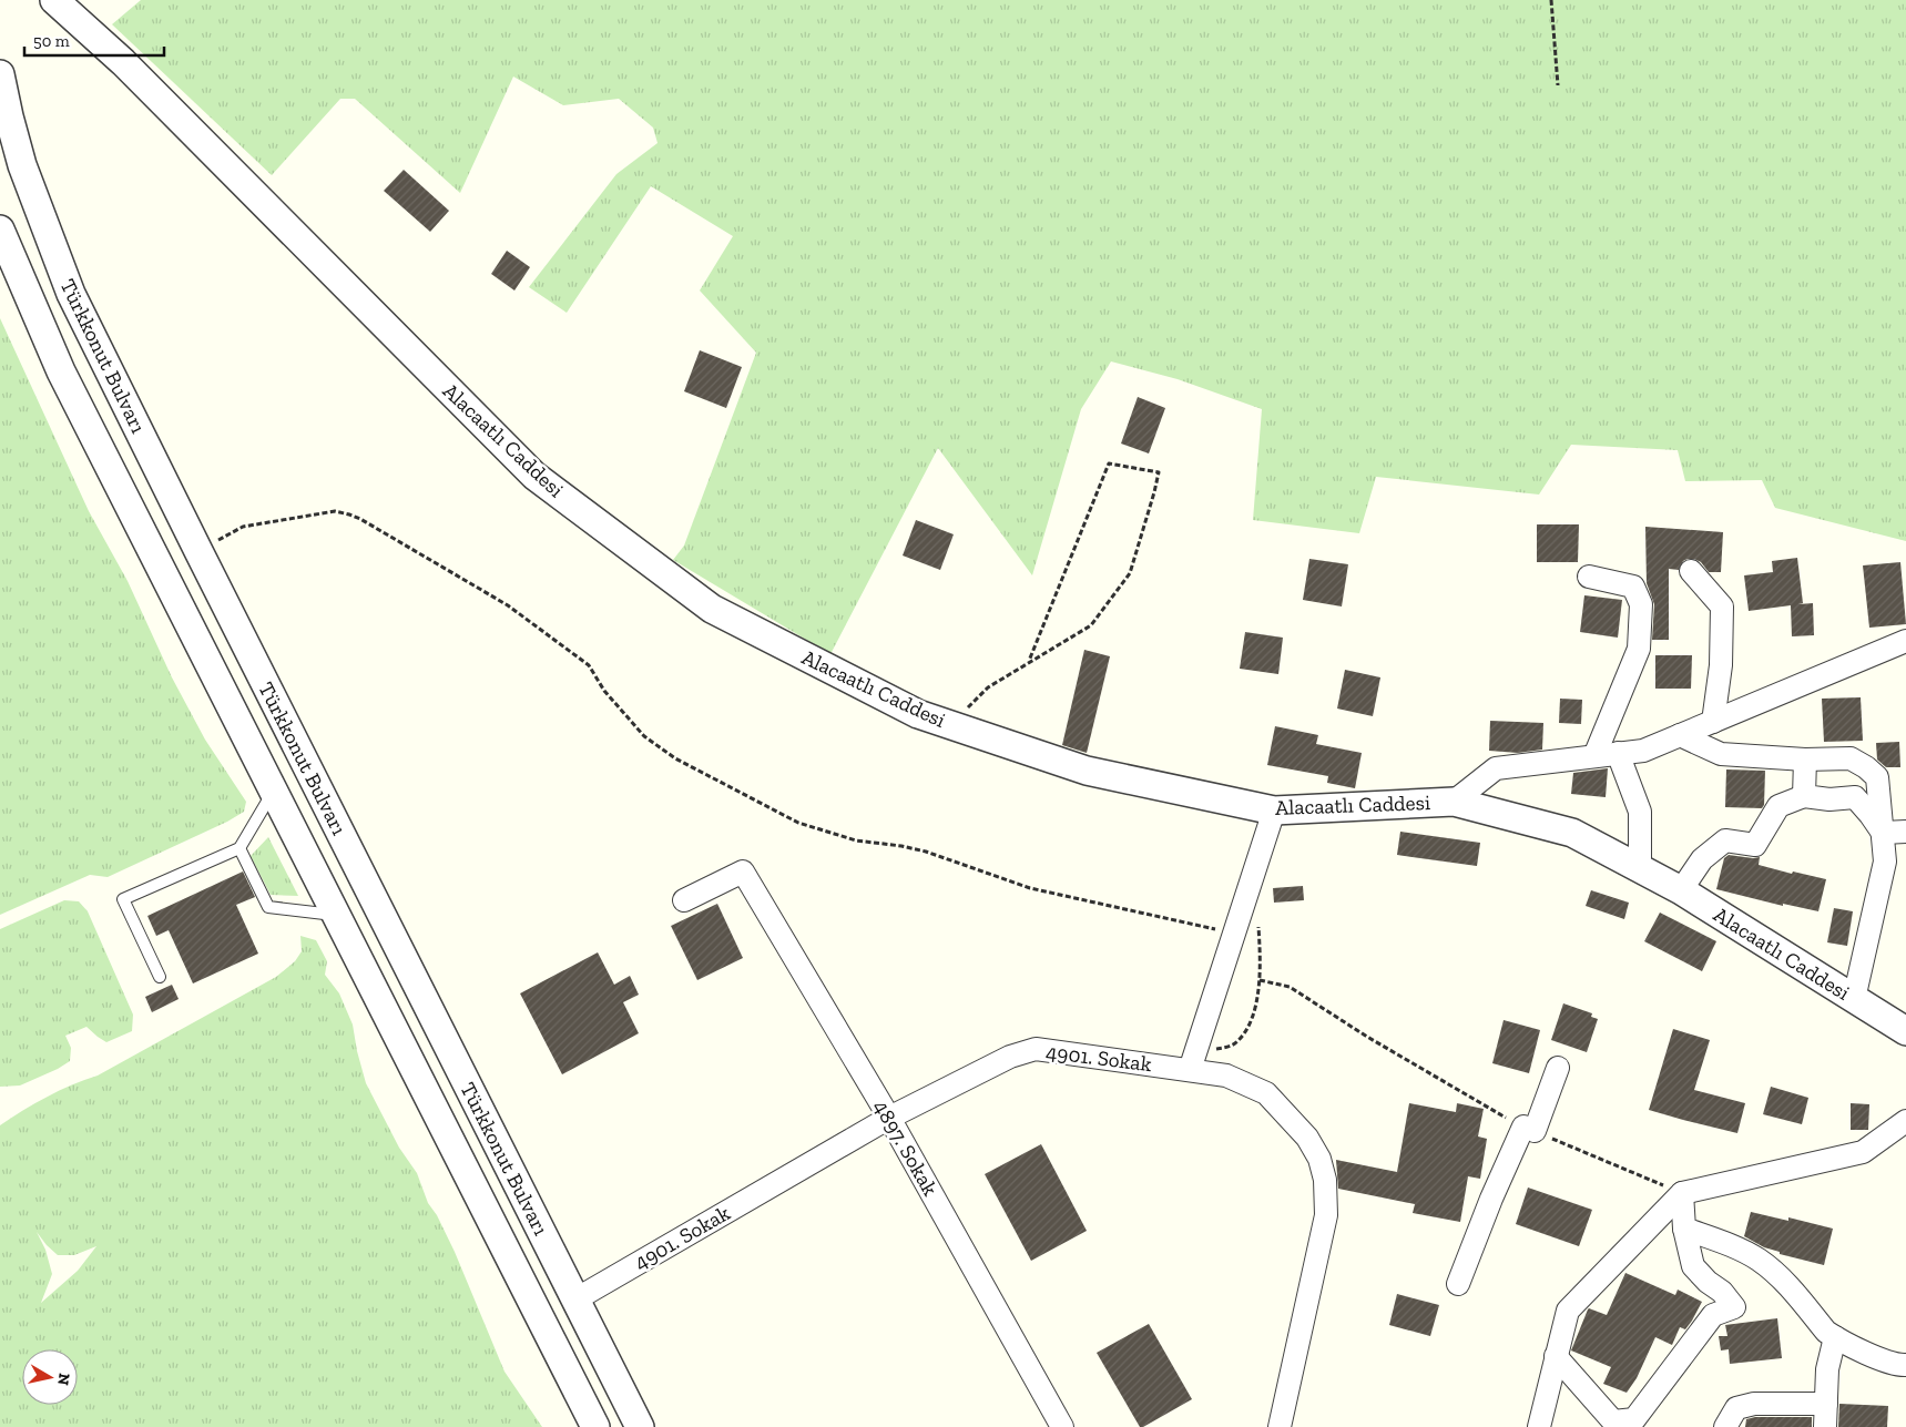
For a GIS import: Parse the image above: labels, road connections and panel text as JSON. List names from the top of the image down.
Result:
{
  "streets": {
    "street": [
      "Türkkonut Bulvarı",
      "Alacaatlı Caddesi",
      "4901. Sokak",
      "4897. Sokak"
    ]
  },
  "crossings": [
    ["Türkkonut Bulvarı", "4901. Sokak"],
    ["4901. Sokak", "4897. Sokak"]
  ],
  "scale_bar": "50 m",
  "north": "right"
}
